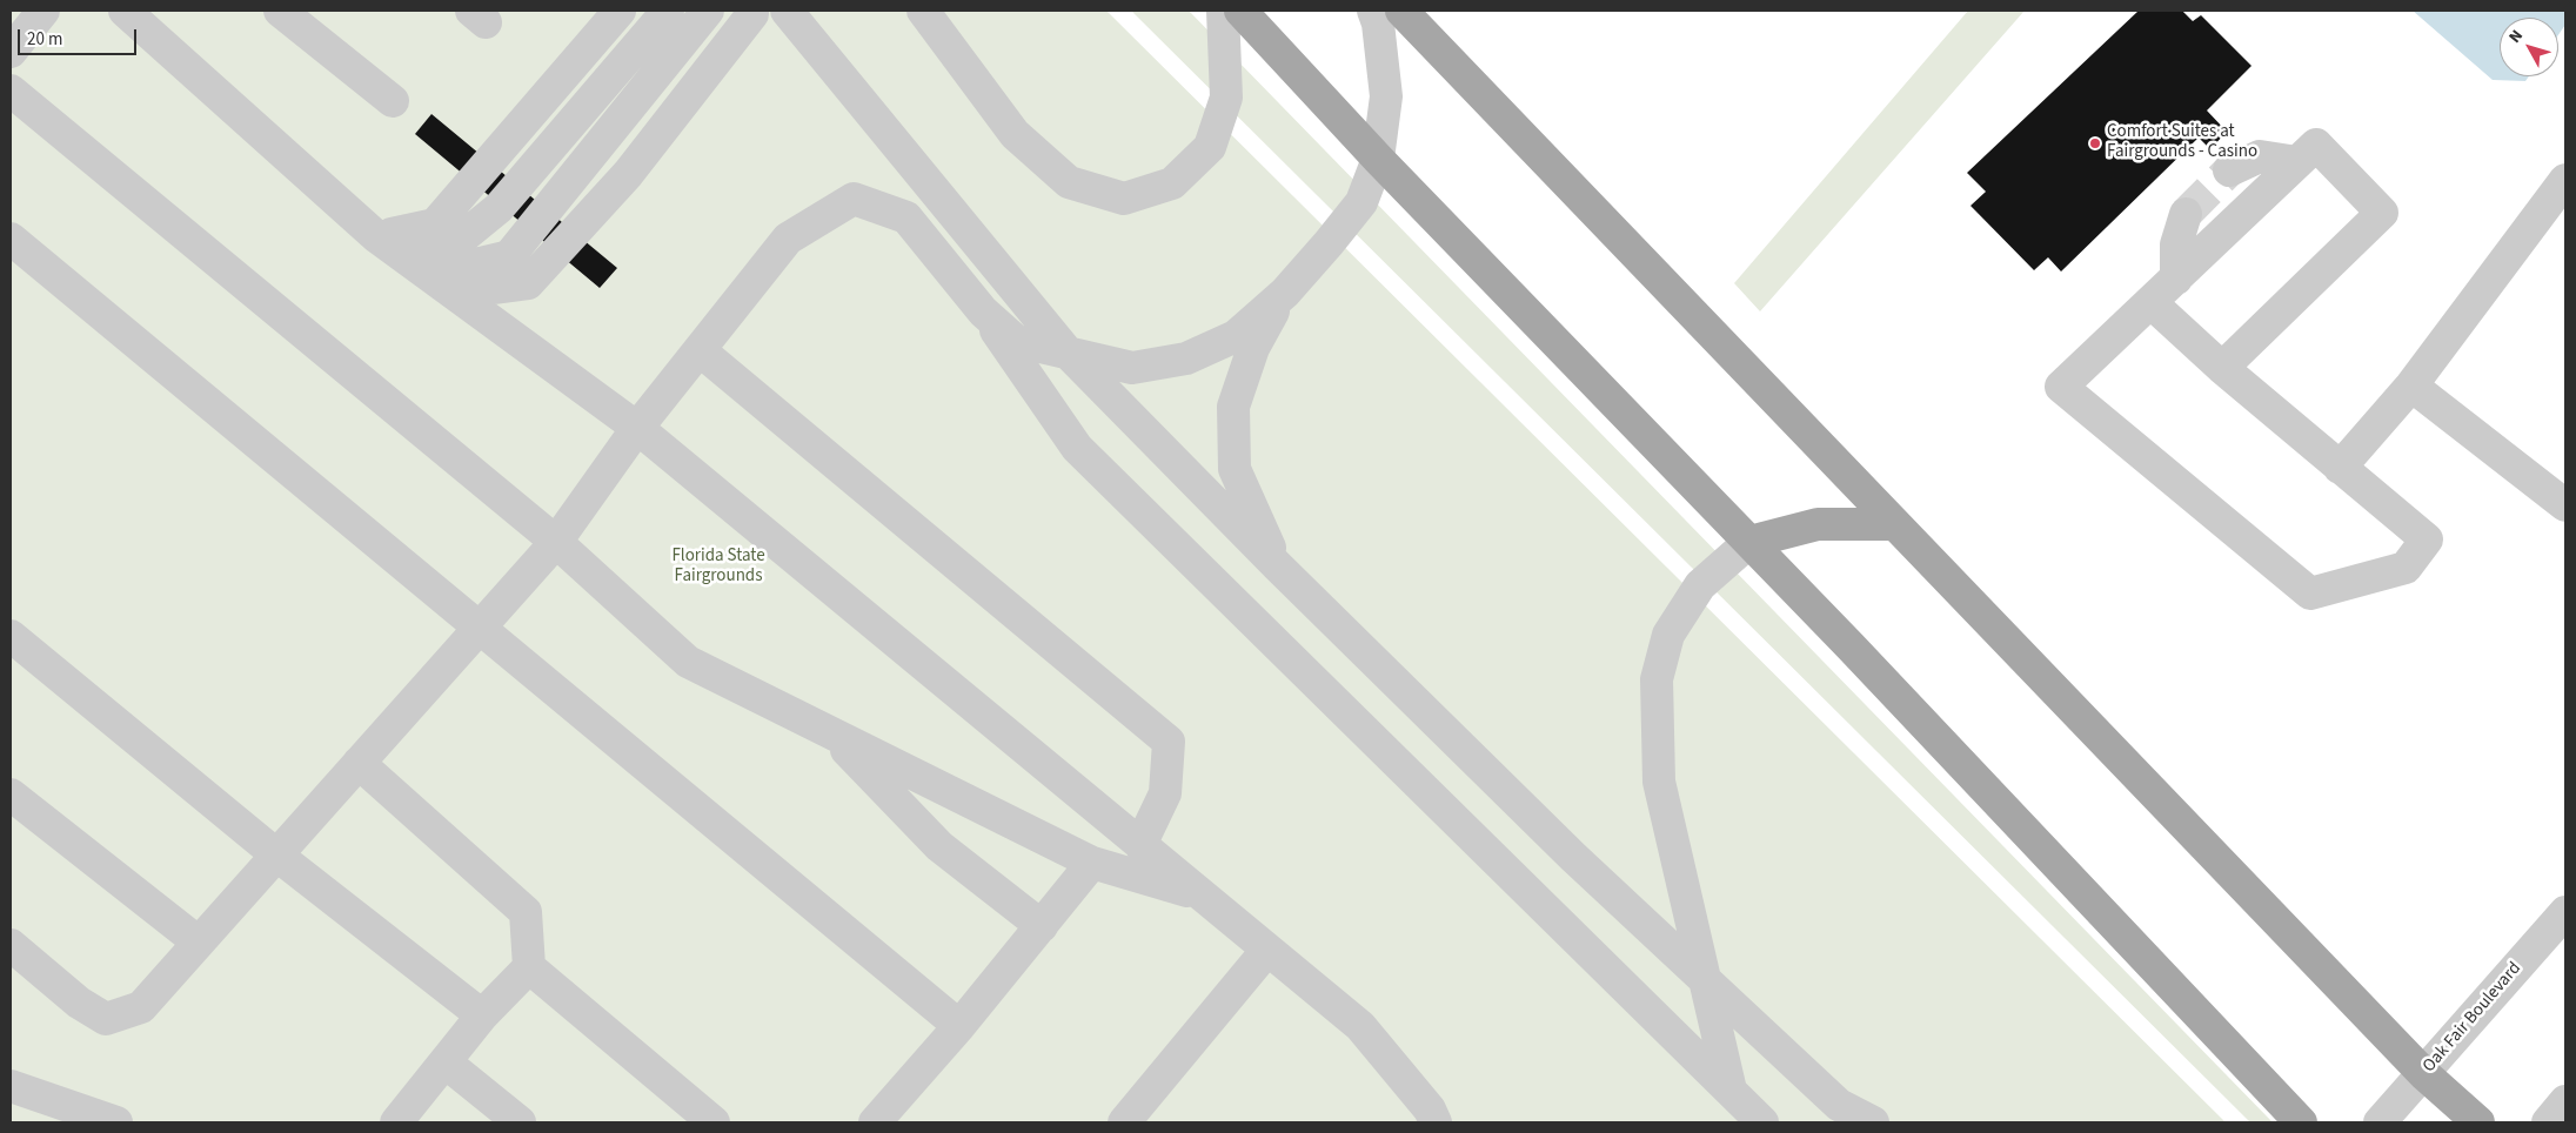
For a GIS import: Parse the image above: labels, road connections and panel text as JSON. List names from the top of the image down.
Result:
{
  "streets": {
    "street": ["Oak Fair Boulevard"]
  },
  "parks": ["Florida State Fairgrounds"],
  "places": ["Comfort Suites at Fairgrounds - Casino"],
  "scale_bar": "20 m",
  "north": "top left"
}
